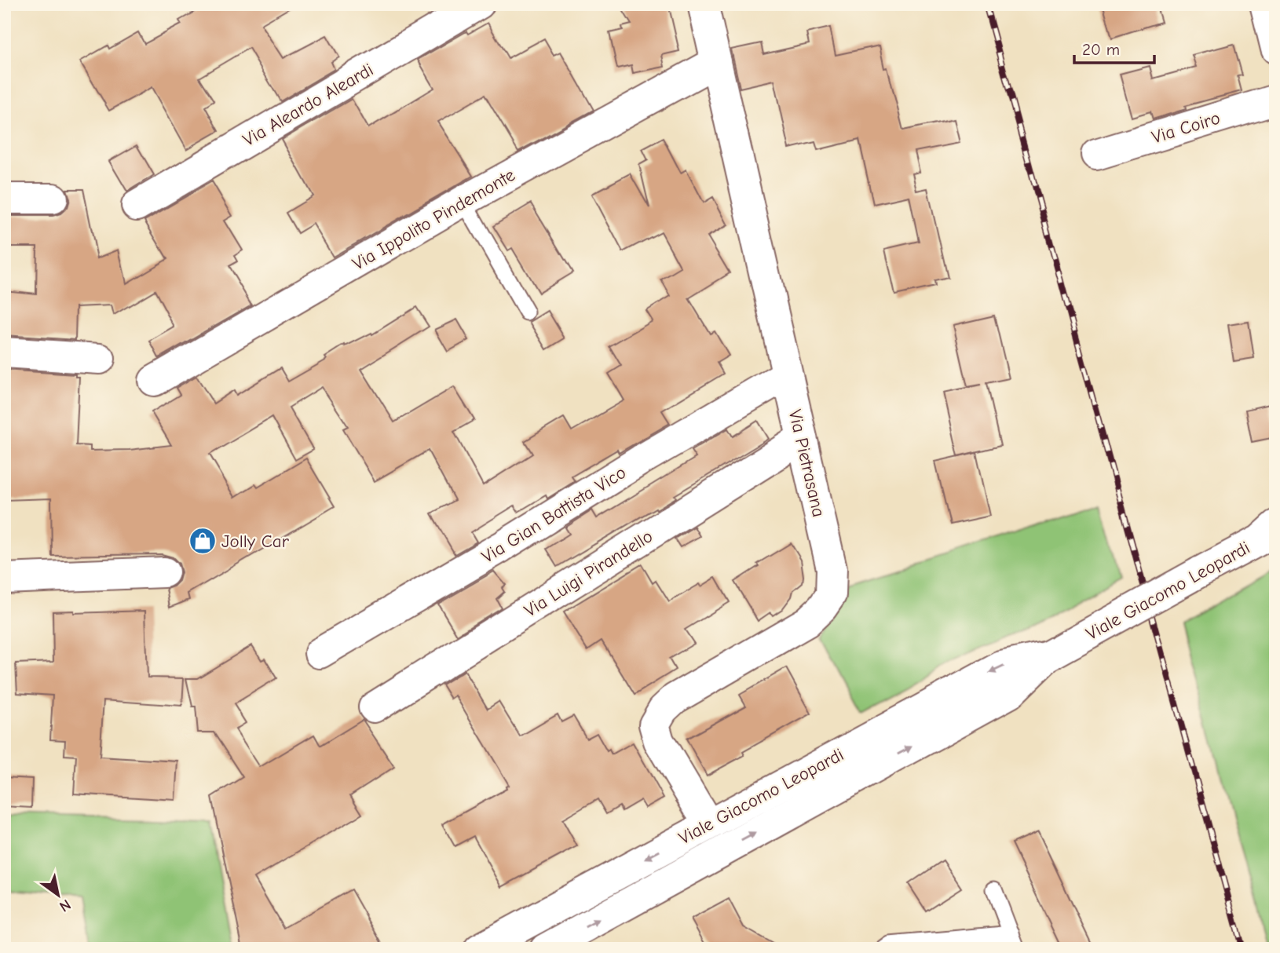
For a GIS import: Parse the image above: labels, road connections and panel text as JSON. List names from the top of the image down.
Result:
{
  "streets": {
    "street": [
      "Via Aleardo Aleardi",
      "Via Coiro",
      "Via Ippolito Pindemonte",
      "Via Pietrasana",
      "Via Gian Battista Vico",
      "Via Luigi Pirandello",
      "Viale Giacomo Leopardi"
    ]
  },
  "crossings": [
    ["Via Ippolito Pindemonte", "Via Pietrasana"],
    ["Via Pietrasana", "Via Gian Battista Vico"],
    ["Via Pietrasana", "Via Luigi Pirandello"],
    ["Via Pietrasana", "Viale Giacomo Leopardi"]
  ],
  "places": {
    "shop": ["Jolly Car"]
  },
  "scale_bar": "20 m",
  "north": "bottom right"
}
